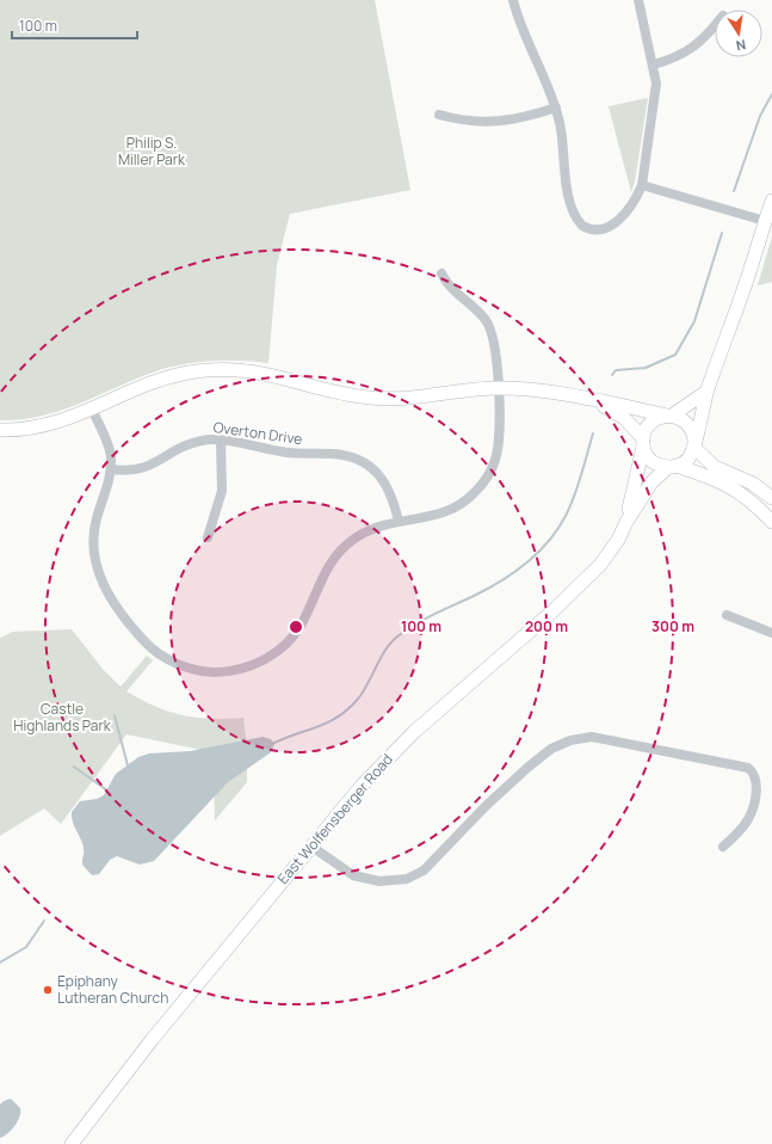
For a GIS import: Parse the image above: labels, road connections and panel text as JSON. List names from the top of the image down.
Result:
{
  "streets": {
    "main road": ["East Wolfensberger Road"],
    "street": ["Overton Drive"]
  },
  "parks": ["Philip S. Miller Park", "Castle Highlands Park"],
  "places": ["Epiphany Lutheran Church"],
  "scale_bar": "100 m",
  "north": "bottom",
  "rings": ["100 m", "200 m", "300 m"]
}
